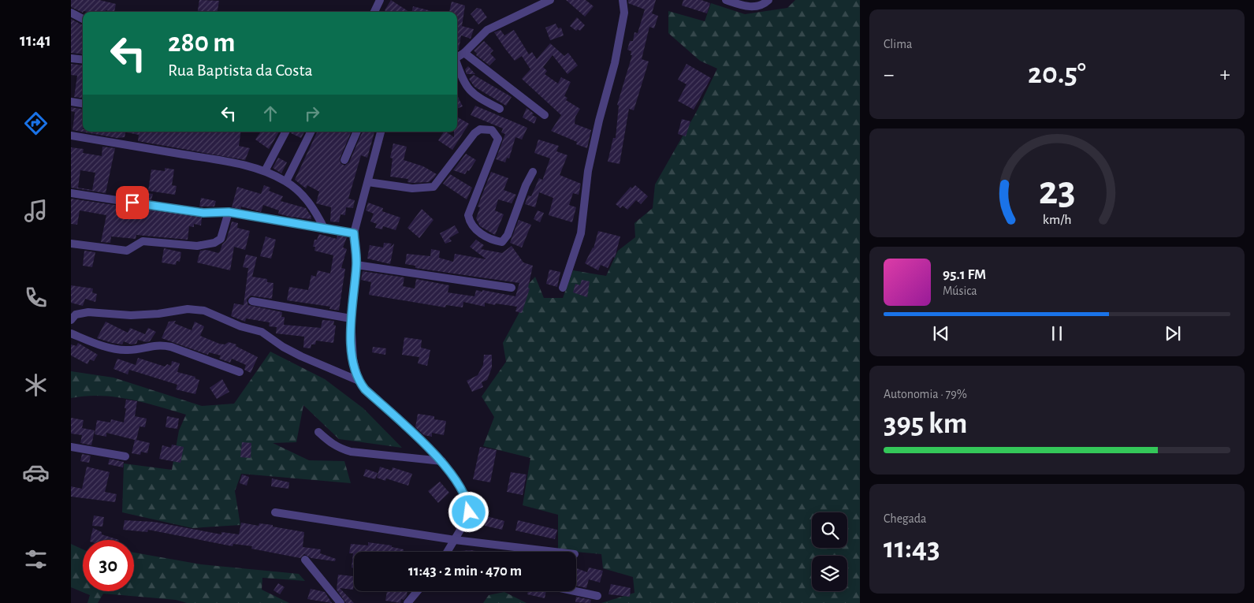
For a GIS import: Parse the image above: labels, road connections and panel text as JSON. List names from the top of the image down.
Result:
{
  "page": {
    "tabs": "11:41",
    "tile": [
      "Clima",
      ["Autonomia · 79%", "395 km"],
      ["Chegada", "11:43"]
    ],
    "turn": ["280 m", "Rua Baptista da Costa"],
    "heat": ["−", "20.5°", "+"],
    "song": ["95.1 FM", "Música"],
    "limit": "30",
    "trip": "11:43 · 2 min · 470 m",
    "gauge": ["23", "km/h"]
  }
}
